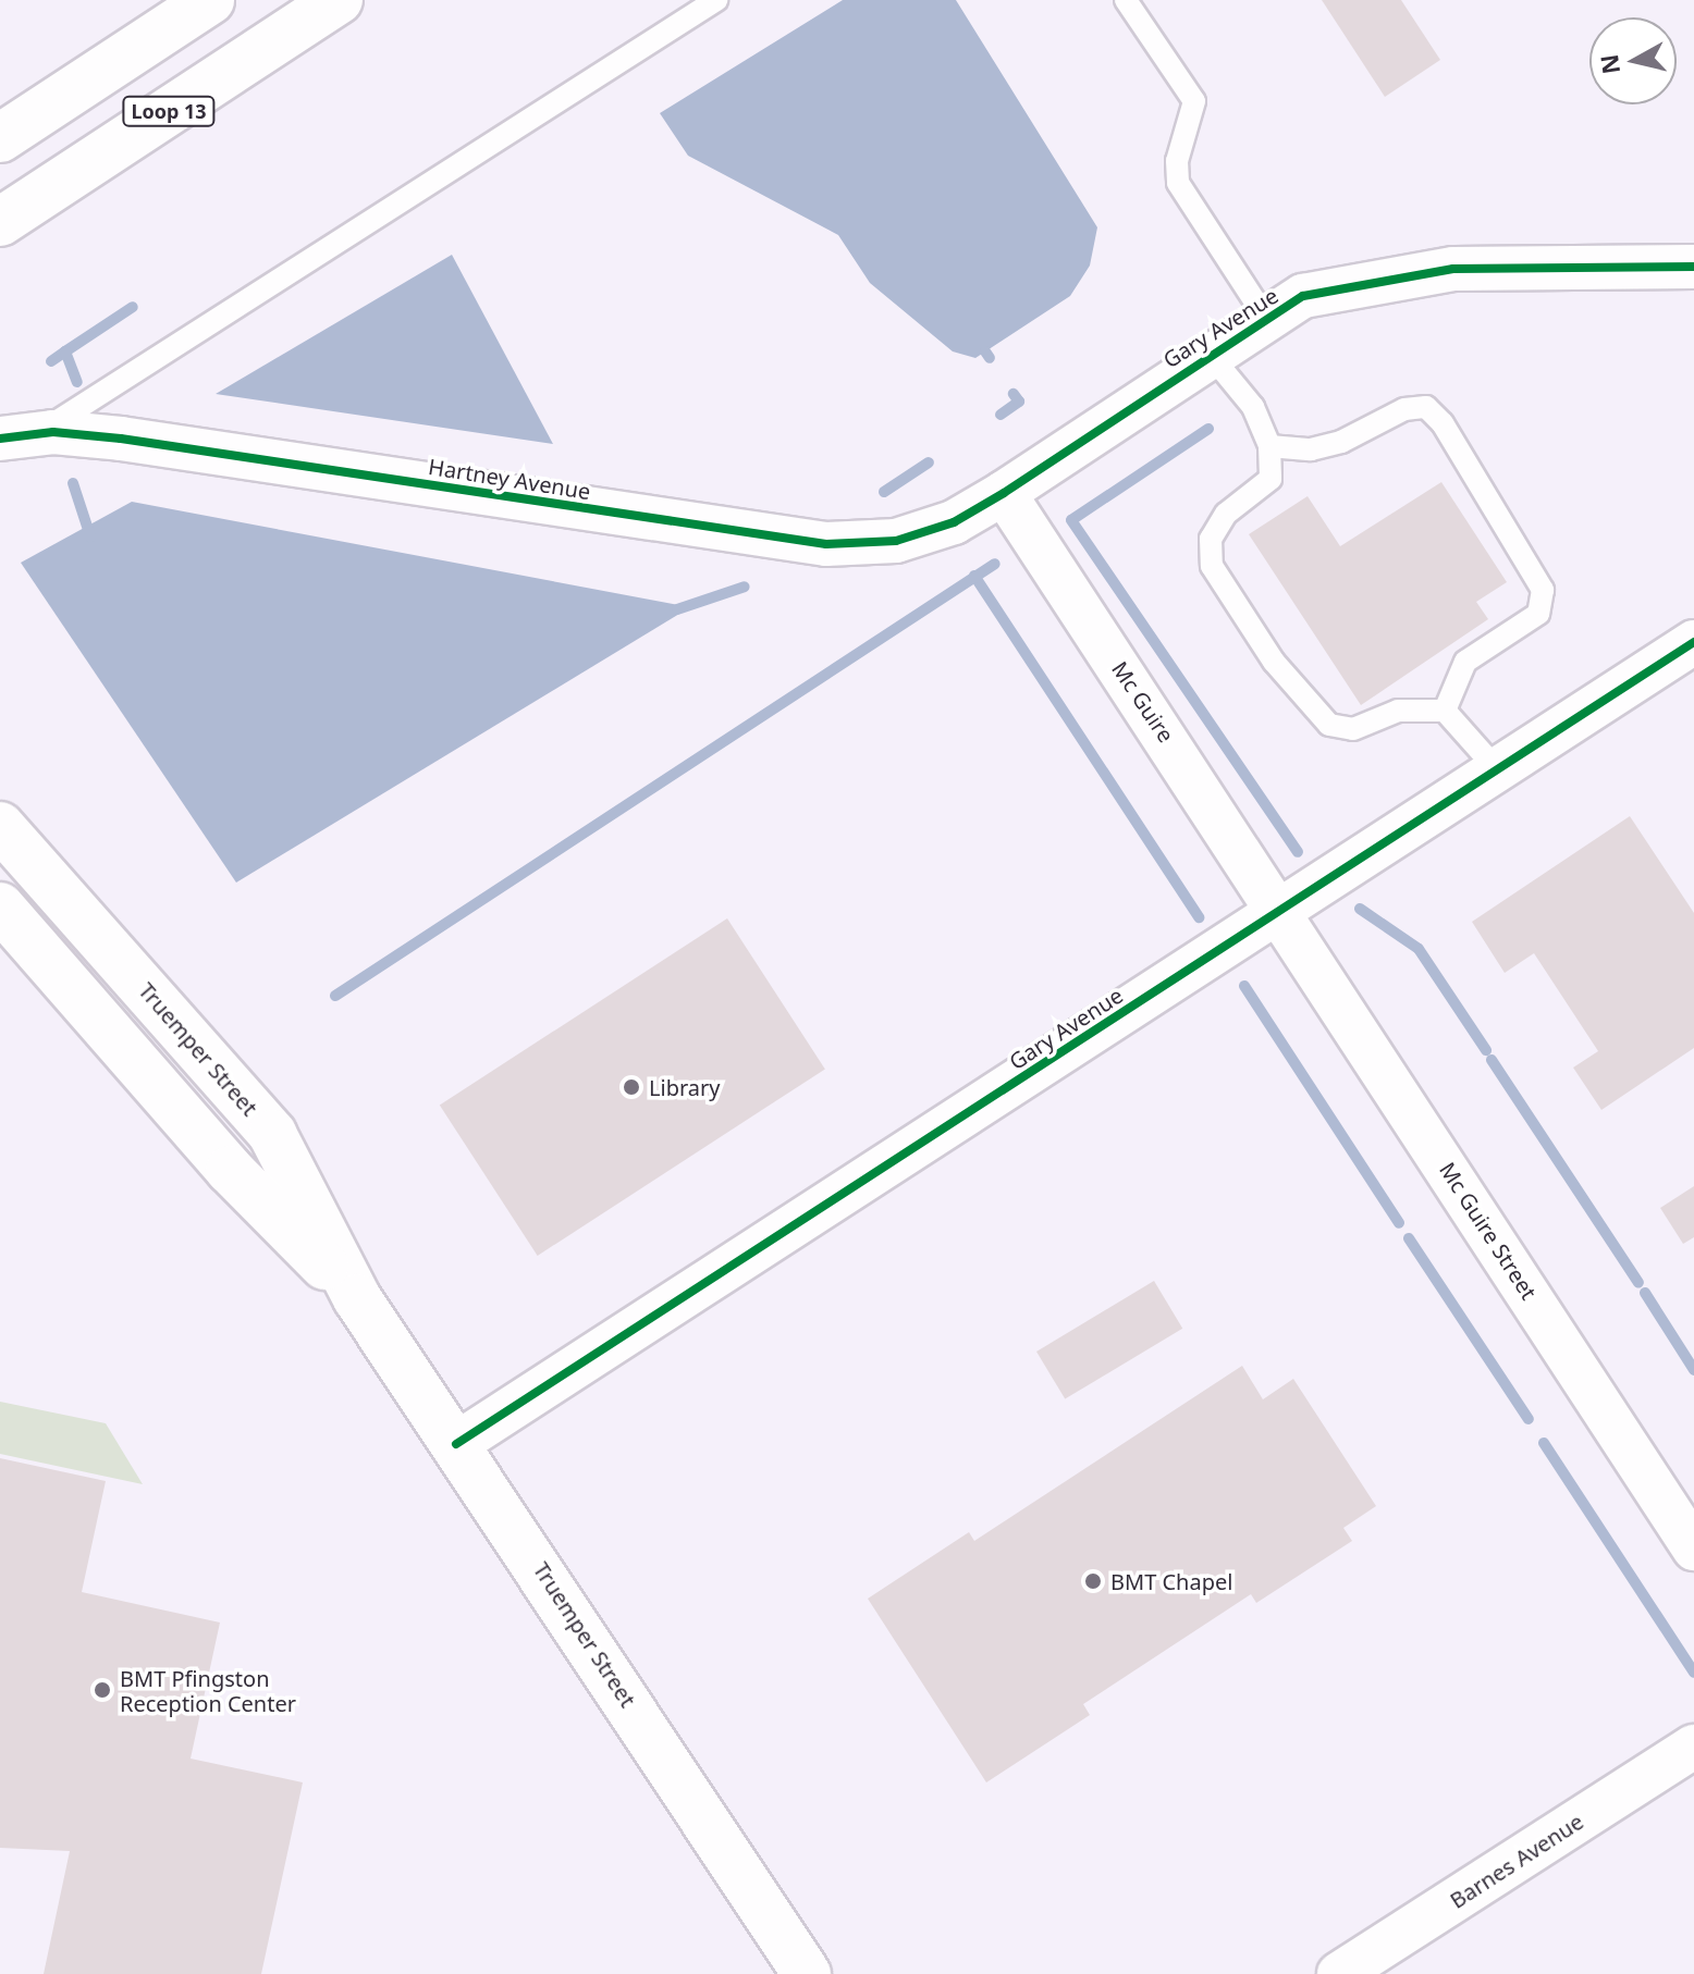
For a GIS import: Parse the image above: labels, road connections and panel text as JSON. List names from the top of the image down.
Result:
{
  "streets": {
    "street": [
      "Loop 13",
      "Gary Avenue",
      "Hartney Avenue",
      "Mc Guire",
      "Truemper Street",
      "Mc Guire Street",
      "Barnes Avenue"
    ]
  },
  "crossings": [
    ["Gary Avenue", "Hartney Avenue"],
    ["Gary Avenue", "Mc Guire"],
    ["Gary Avenue", "Truemper Street"],
    ["Gary Avenue", "Mc Guire Street"],
    ["Hartney Avenue", "Mc Guire"],
    ["Mc Guire", "Mc Guire Street"]
  ],
  "places": ["Library", "BMT Chapel", "BMT Pfingston Reception Center"],
  "north": "left"
}
